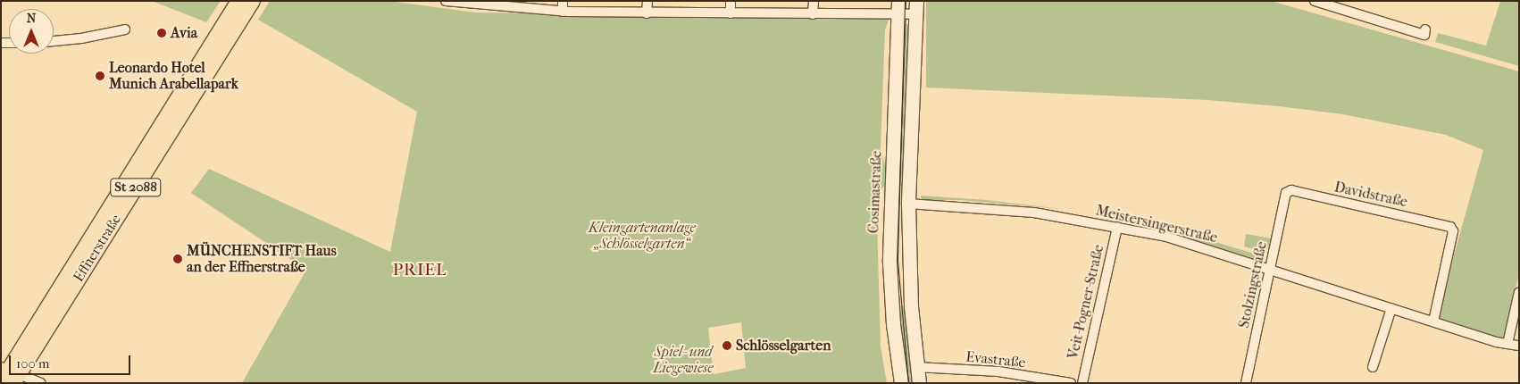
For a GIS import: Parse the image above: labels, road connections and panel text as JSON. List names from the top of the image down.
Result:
{
  "streets": {
    "main road": ["St 2088", "Cosimastraße", "Effnerstraße"],
    "street": [
      "Davidstraße",
      "Meistersingerstraße",
      "Stolzingstraße",
      "Veit-Pogner-Straße",
      "Evastraße"
    ]
  },
  "crossings": [
    ["Davidstraße", "Meistersingerstraße"],
    ["Davidstraße", "Stolzingstraße"],
    ["Meistersingerstraße", "Stolzingstraße"],
    ["Meistersingerstraße", "Veit-Pogner-Straße"]
  ],
  "districts": ["PRIEL"],
  "parks": ["Kleingartenanlage „Schlösselgarten“", "Spiel- und Liegewiese"],
  "places": [
    "Avia",
    "Leonardo Hotel Munich Arabellapark",
    "MÜNCHENSTIFT Haus an der Effnerstraße",
    "Schlösselgarten"
  ],
  "scale_bar": "100 m",
  "north": "top"
}
